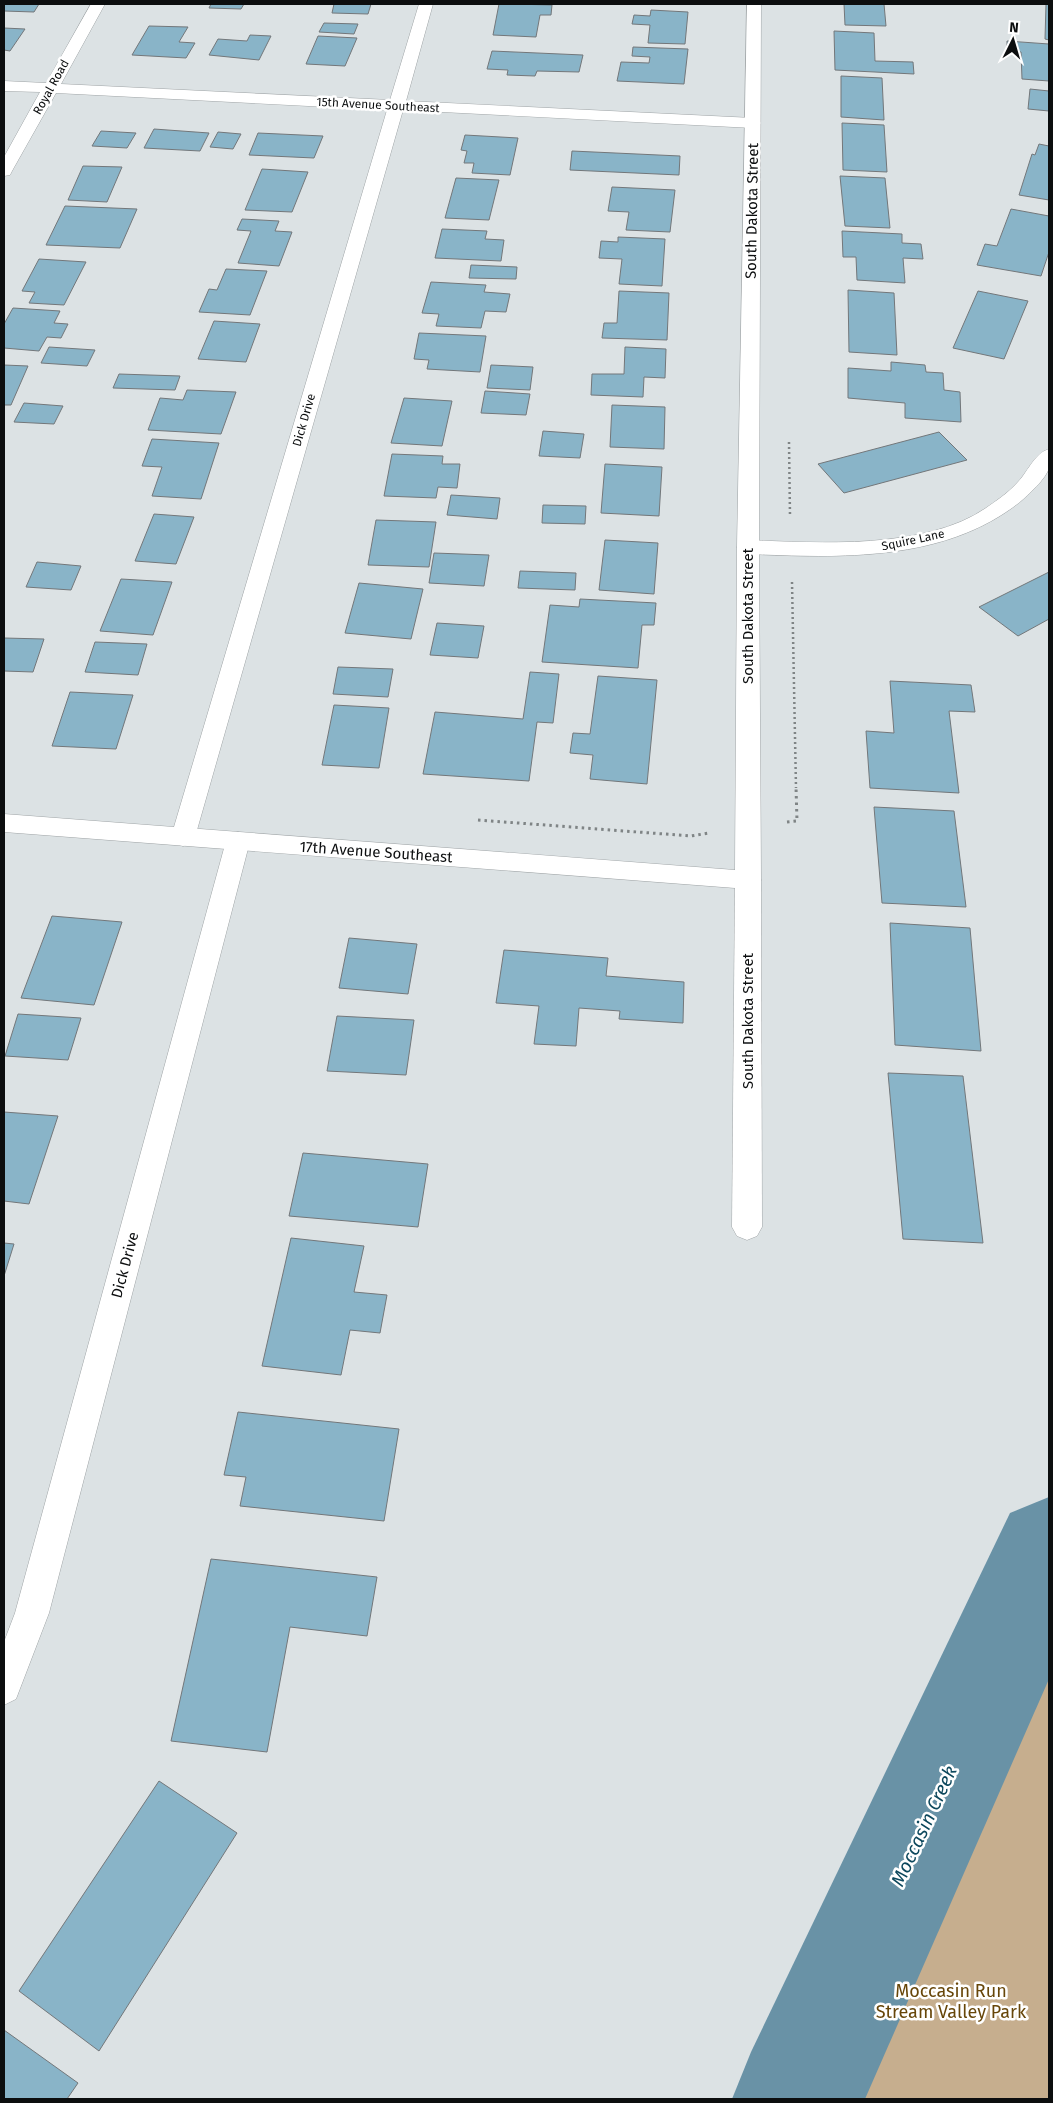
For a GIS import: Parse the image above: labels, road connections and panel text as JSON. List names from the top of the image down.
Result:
{
  "streets": {
    "street": [
      "Royal Road",
      "15th Avenue Southeast",
      "South Dakota Street",
      "Dick Drive",
      "Squire Lane",
      "17th Avenue Southeast"
    ]
  },
  "crossings": [
    ["Royal Road", "15th Avenue Southeast"],
    ["15th Avenue Southeast", "South Dakota Street"],
    ["15th Avenue Southeast", "Dick Drive"],
    ["South Dakota Street", "Squire Lane"],
    ["South Dakota Street", "17th Avenue Southeast"],
    ["Dick Drive", "17th Avenue Southeast"]
  ],
  "water": ["Moccasin Creek"],
  "parks": ["Moccasin Run Stream Valley Park"],
  "north": "top"
}
